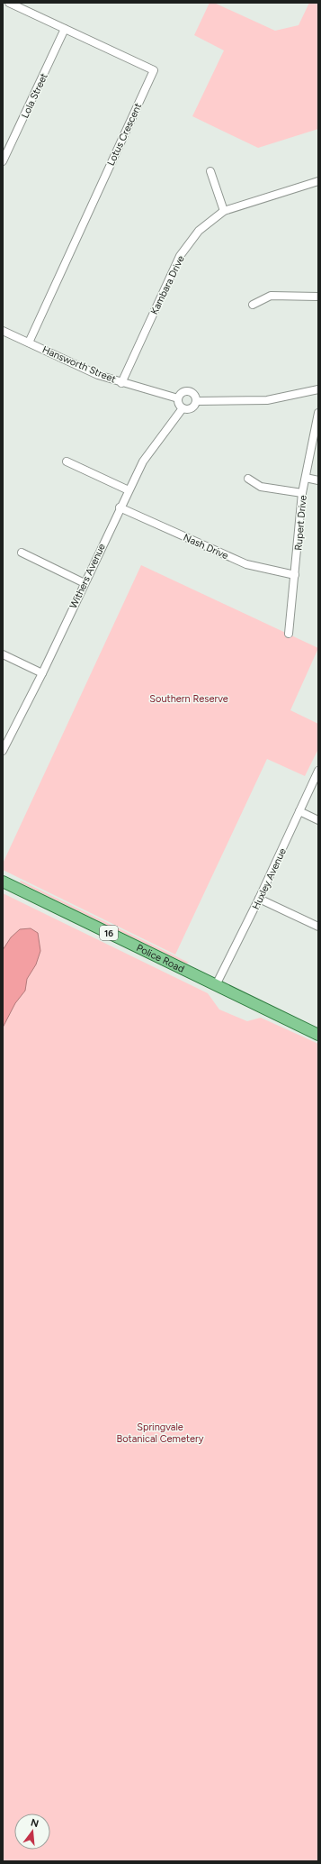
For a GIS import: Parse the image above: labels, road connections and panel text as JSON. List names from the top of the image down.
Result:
{
  "streets": {
    "main road": ["16", "Police Road"],
    "street": [
      "Lola Street",
      "Lotus Crescent",
      "Kambara Drive",
      "Hansworth Street",
      "Rupert Drive",
      "Nash Drive",
      "Withers Avenue",
      "Huxley Avenue"
    ]
  },
  "crossings": [
    ["Lola Street", "Lotus Crescent"],
    ["Lotus Crescent", "Hansworth Street"],
    ["Kambara Drive", "Hansworth Street"],
    ["Hansworth Street", "Withers Avenue"],
    ["Rupert Drive", "Nash Drive"],
    ["Nash Drive", "Withers Avenue"],
    ["Huxley Avenue", "Police Road"]
  ],
  "parks": ["Southern Reserve", "Springvale Botanical Cemetery"],
  "north": "top"
}
